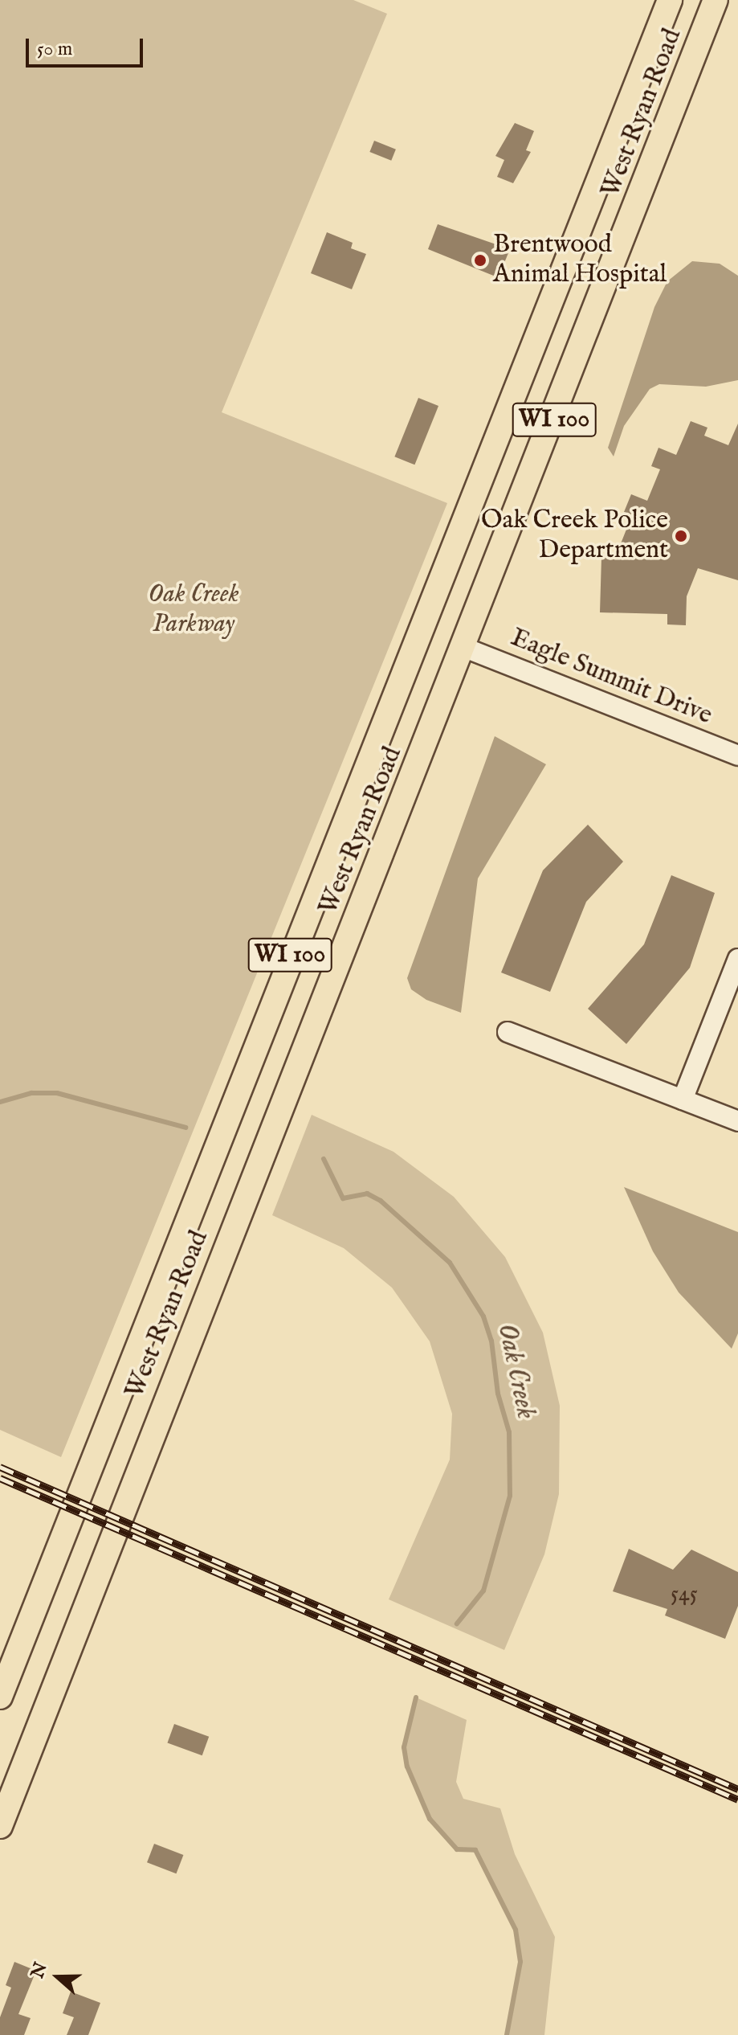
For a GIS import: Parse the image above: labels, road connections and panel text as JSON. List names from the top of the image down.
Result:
{
  "streets": {
    "main road": ["West Ryan Road", "WI 100"],
    "street": ["Eagle Summit Drive"]
  },
  "crossings": [
    ["West Ryan Road", "Eagle Summit Drive"]
  ],
  "water": ["Oak Creek"],
  "parks": ["Oak Creek Parkway"],
  "places": ["Brentwood Animal Hospital", "Oak Creek Police Department"],
  "house_numbers": ["545"],
  "scale_bar": "50 m",
  "north": "left"
}
